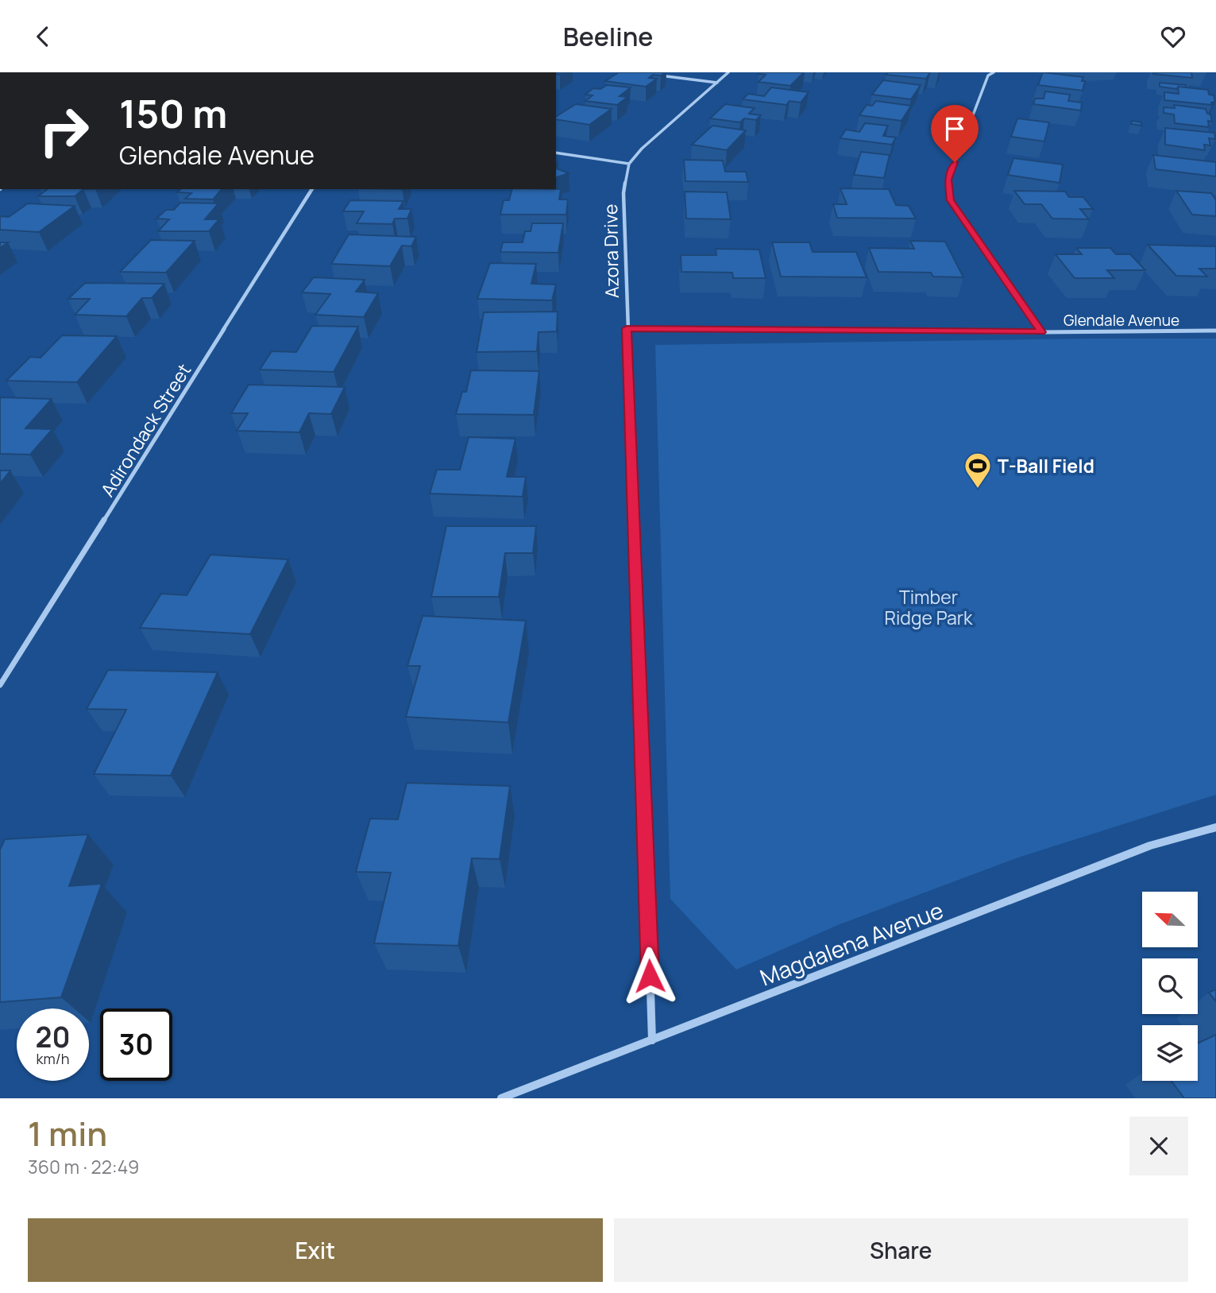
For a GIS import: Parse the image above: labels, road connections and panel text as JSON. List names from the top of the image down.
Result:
{
  "streets": {
    "street": [
      "Azora Drive",
      "Glendale Avenue",
      "Adirondack Street",
      "Magdalena Avenue"
    ]
  },
  "crossings": [
    ["Azora Drive", "Glendale Avenue"],
    ["Azora Drive", "Magdalena Avenue"]
  ],
  "parks": ["Timber Ridge Park"],
  "places": {
    "sports": ["T-Ball Field"]
  },
  "north": "top left",
  "page": {
    "header": "Beeline",
    "turn": ["150 m", "Glendale Avenue"],
    "speed": "20 km/h",
    "limit": "30",
    "heading": ["1 min", "360 m · 22:49"],
    "buttons": ["Exit", "Share"]
  }
}
